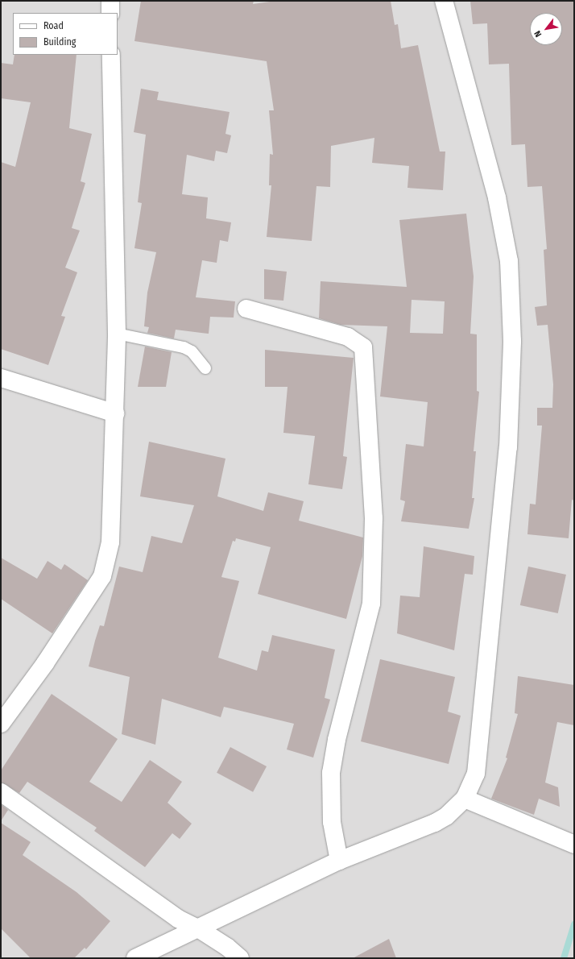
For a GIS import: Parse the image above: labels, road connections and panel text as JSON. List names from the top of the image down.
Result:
{
  "legend": ["Road", "Building"],
  "north": "bottom left"
}
